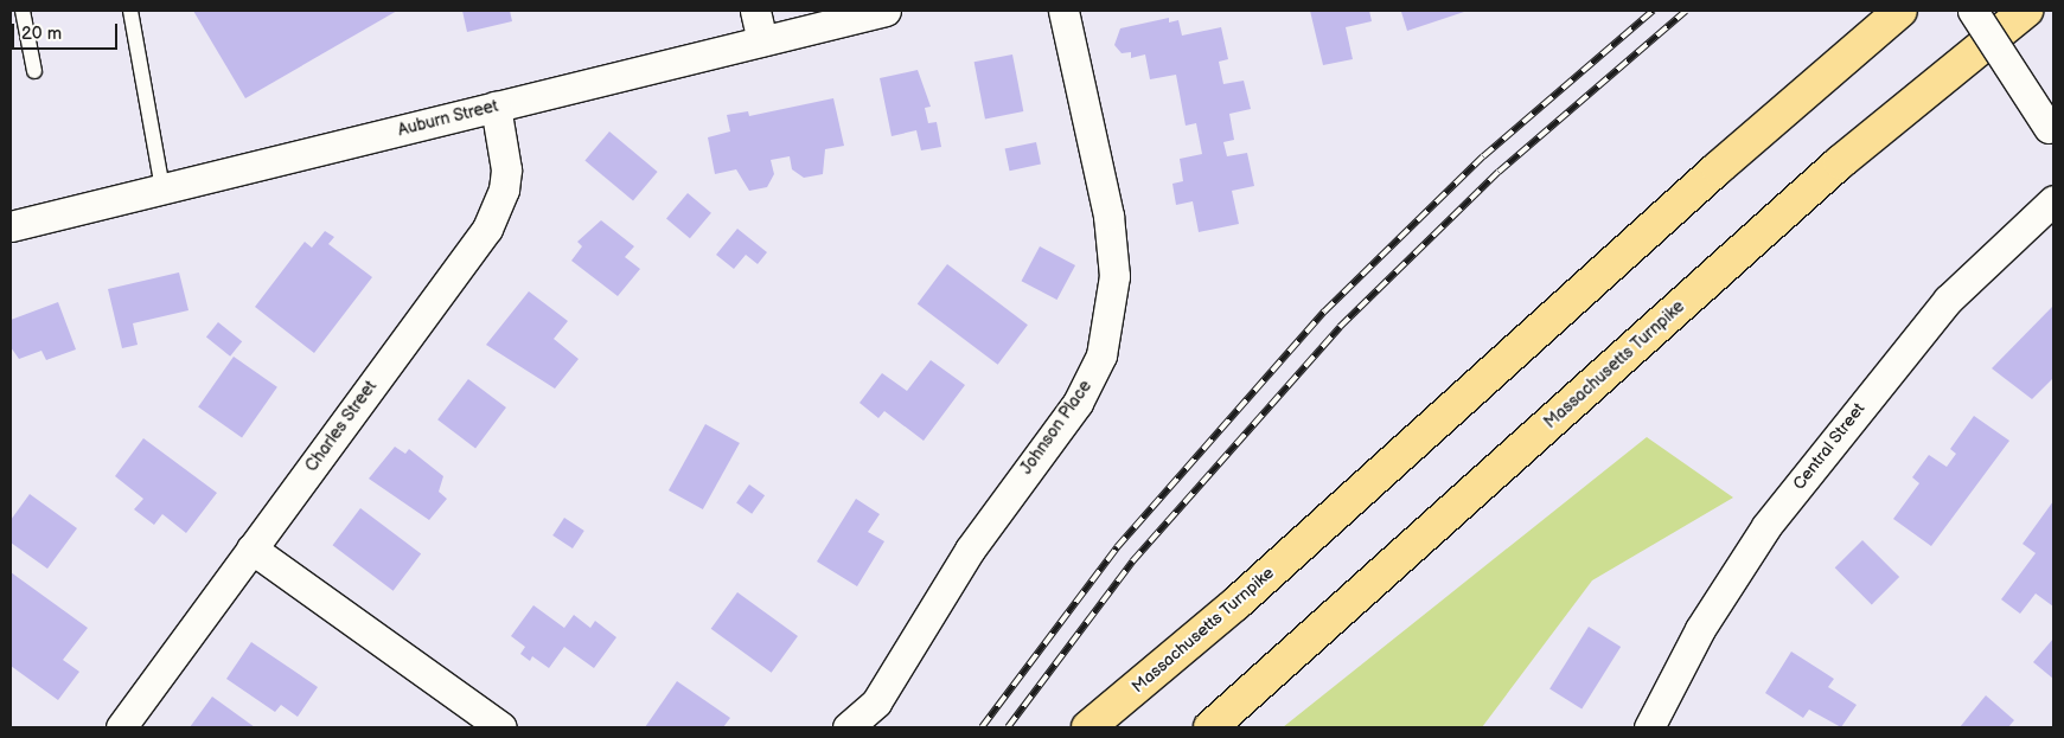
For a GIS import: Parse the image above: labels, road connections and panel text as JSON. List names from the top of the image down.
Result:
{
  "streets": {
    "highway": ["Massachusetts Turnpike"],
    "street": [
      "Auburn Street",
      "Charles Street",
      "Johnson Place",
      "Central Street"
    ]
  },
  "crossings": [
    ["Auburn Street", "Charles Street"]
  ],
  "scale_bar": "20 m"
}
